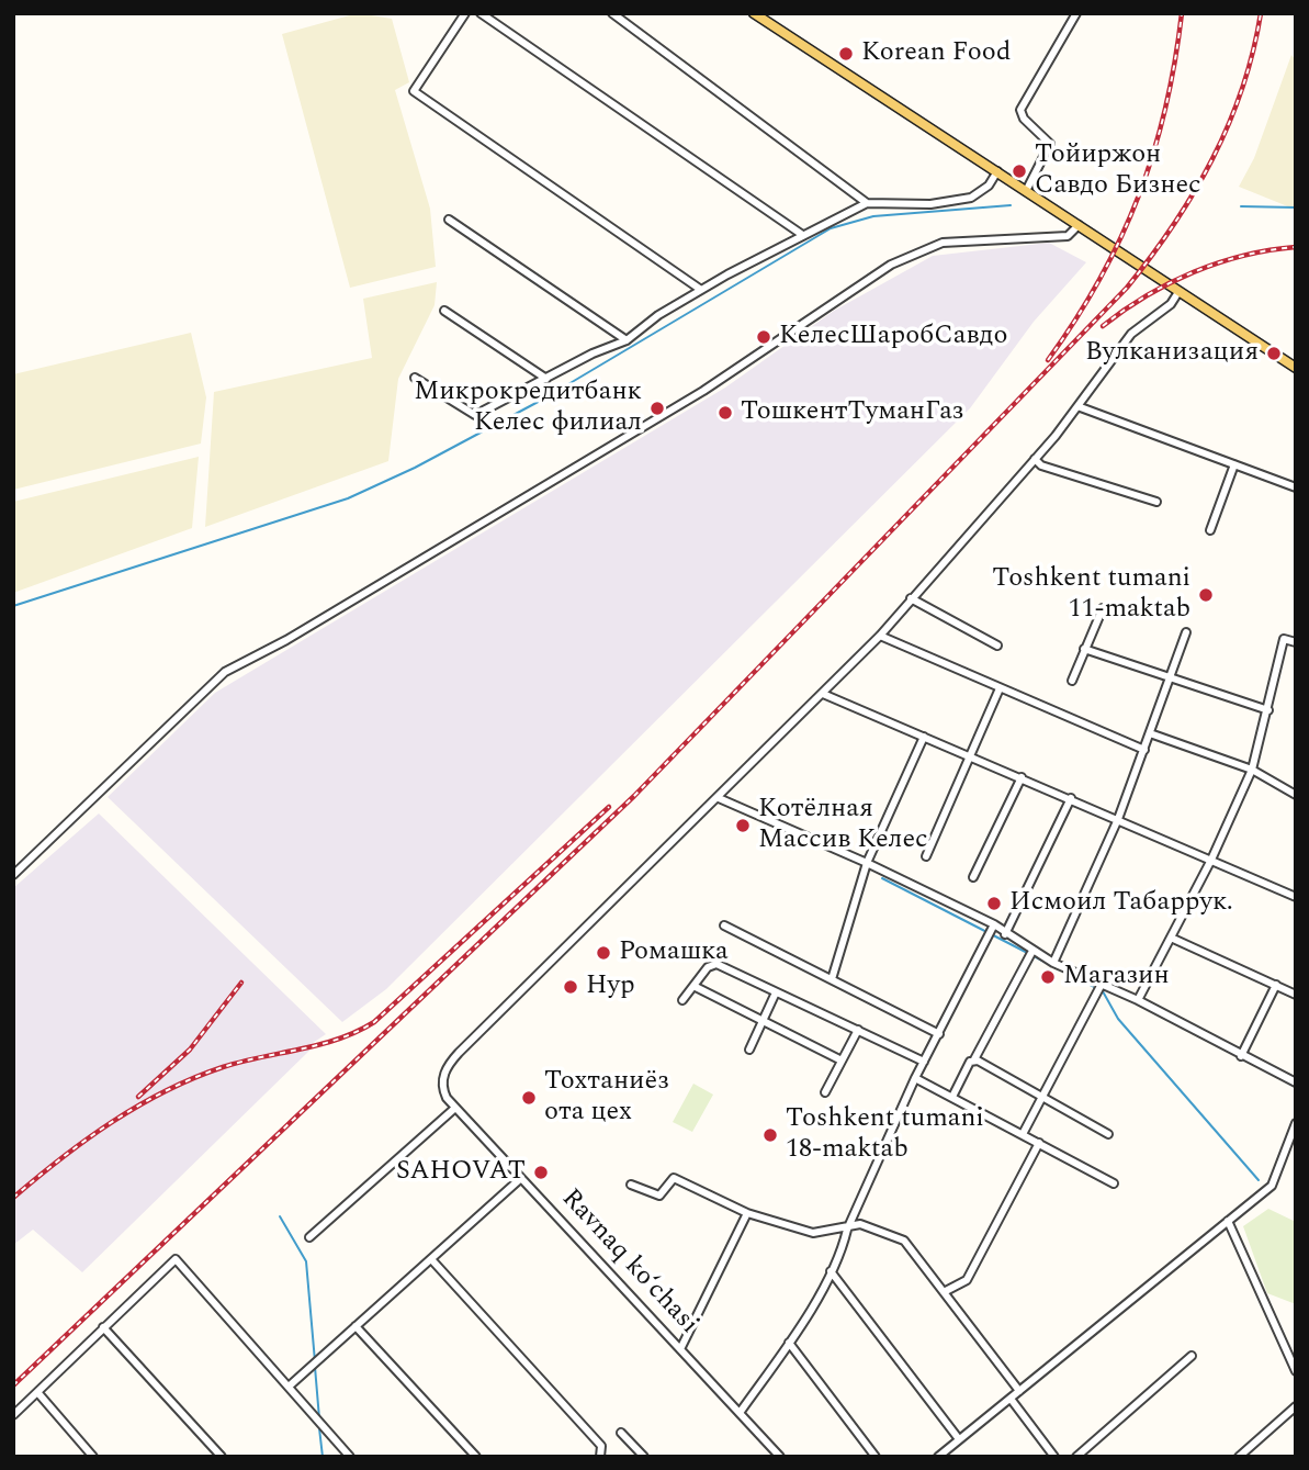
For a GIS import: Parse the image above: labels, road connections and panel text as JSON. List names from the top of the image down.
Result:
{
  "streets": {
    "street": ["Ravnaq ko‘chasi"]
  },
  "places": [
    "Korean Food",
    "Тойиржон Савдо Бизнес",
    "КелесШаробСавдо",
    "Вулканизация",
    "Микрокредитбанк Келес филиал",
    "ТошкентТуманГаз",
    "Toshkent tumani 11-maktab",
    "Котёлная Массив Келес",
    "Исмоил Табаррук.",
    "Ромашка",
    "Магазин",
    "Нур",
    "Тохтаниёз ота цех",
    "Toshkent tumani 18-maktab",
    "SAHOVAT"
  ]
}
